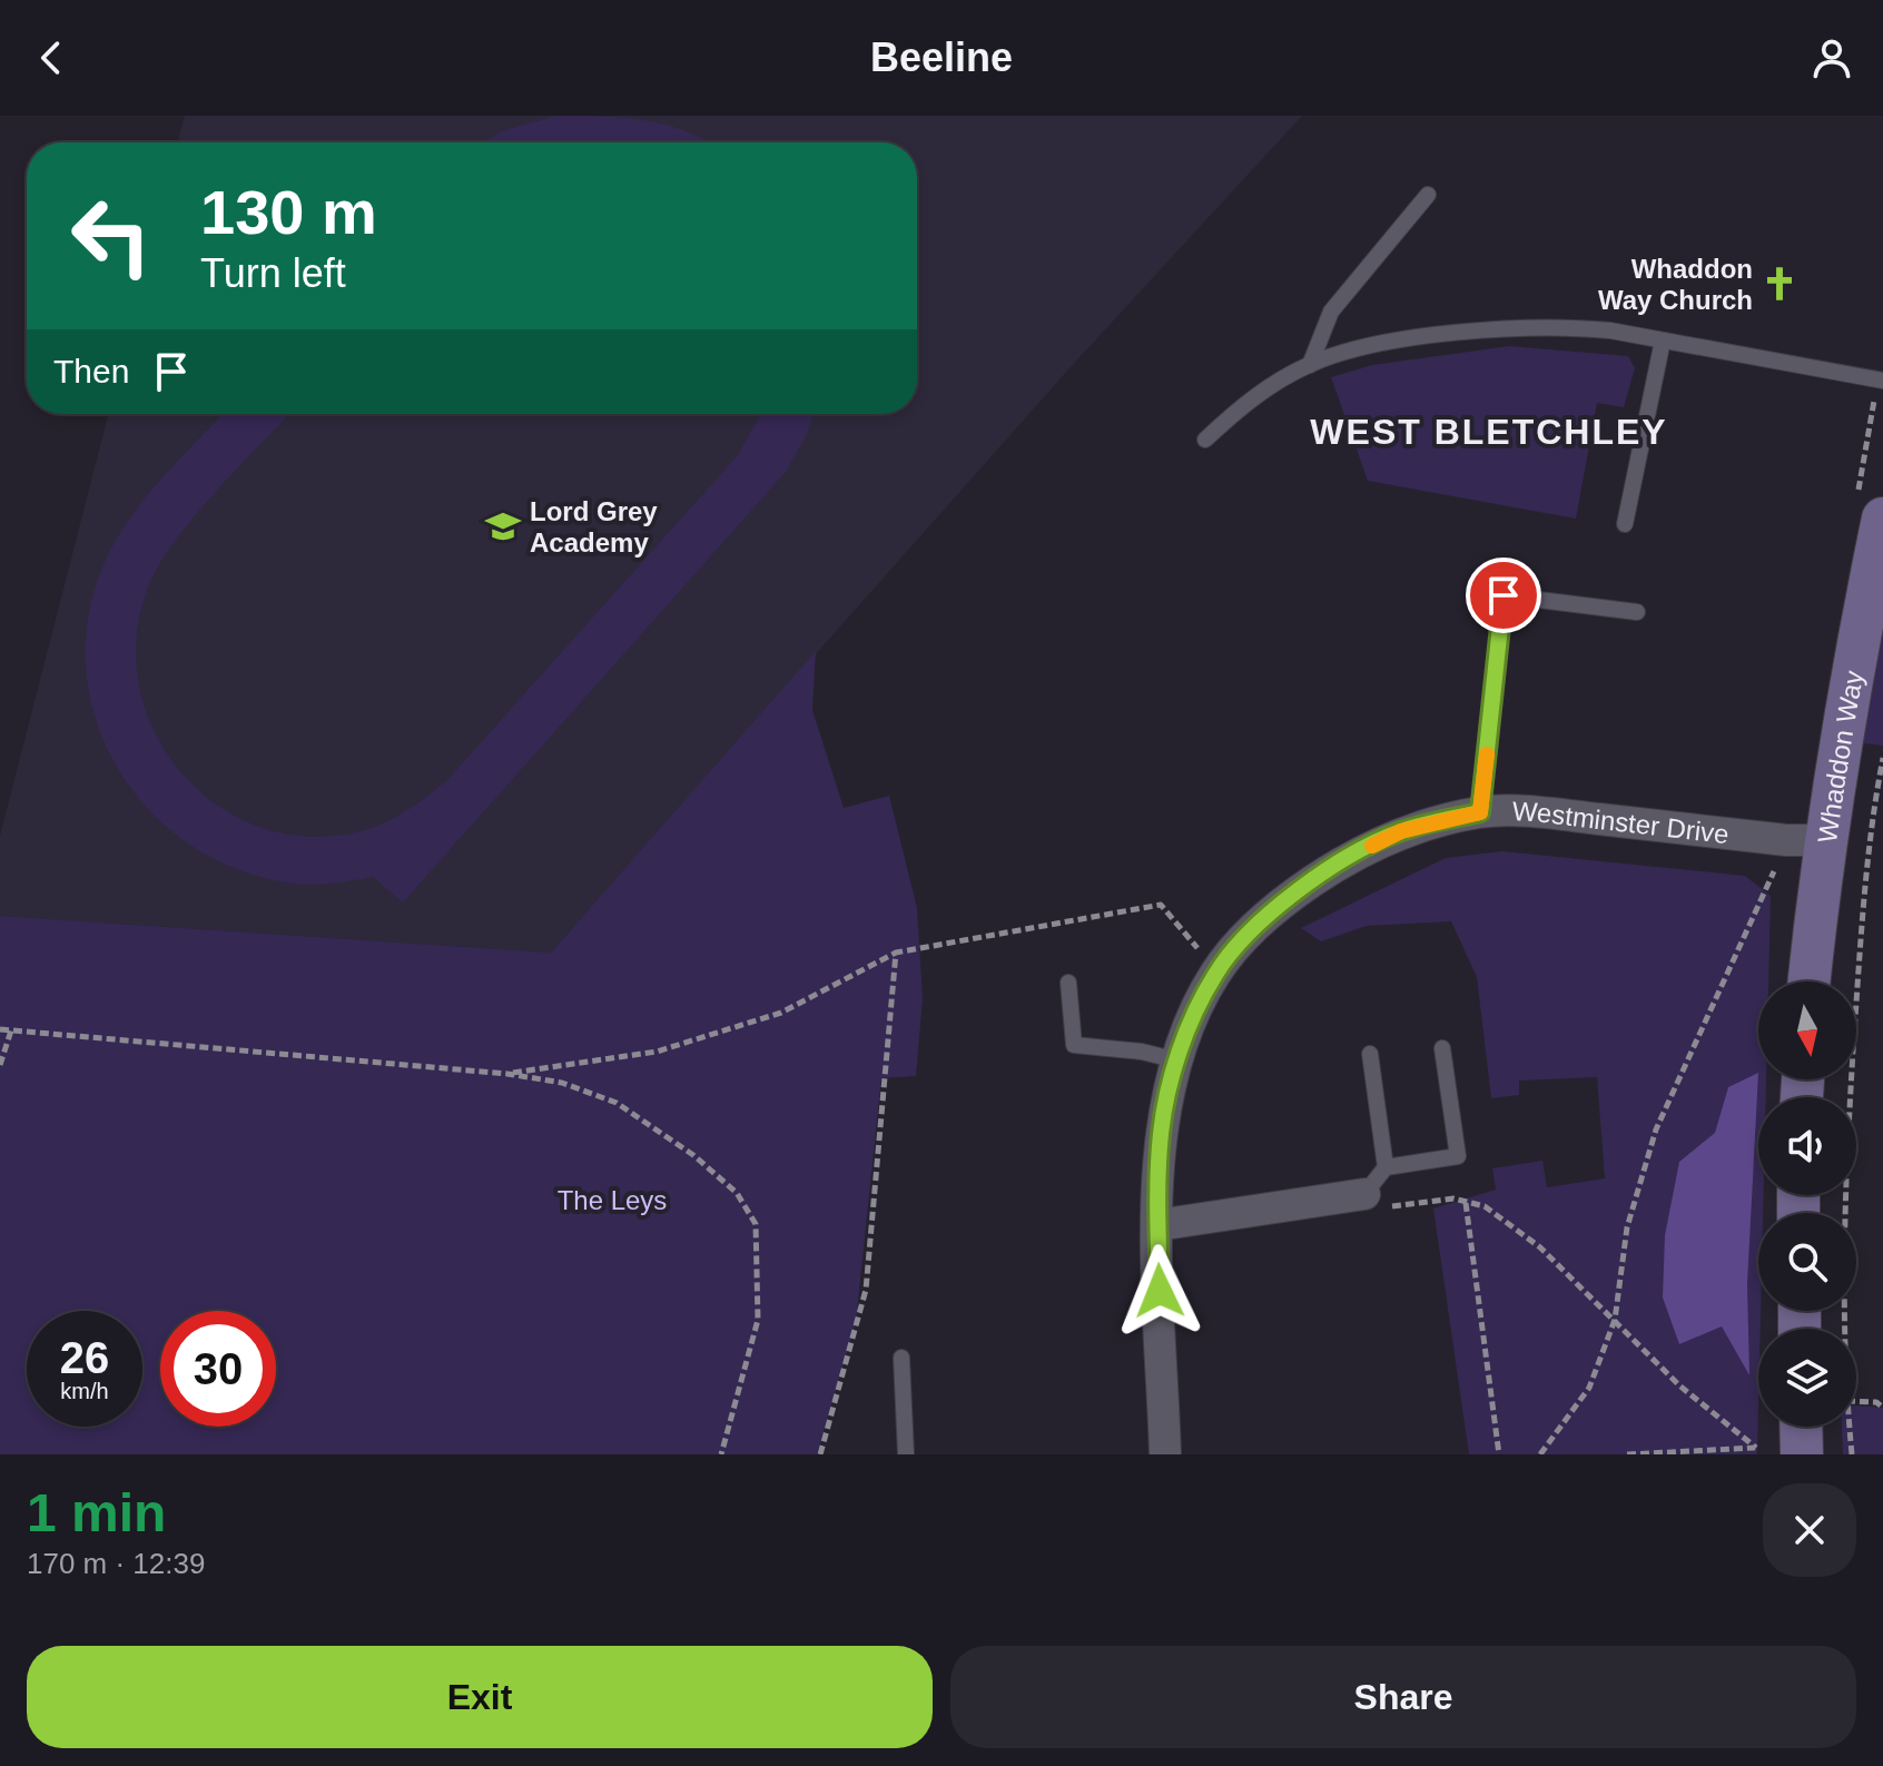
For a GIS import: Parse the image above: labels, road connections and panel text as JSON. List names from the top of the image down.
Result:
{
  "streets": {
    "street": ["Whaddon Way", "Westminster Drive"]
  },
  "crossings": [
    ["Whaddon Way", "Westminster Drive"]
  ],
  "districts": ["WEST BLETCHLEY"],
  "parks": ["The Leys"],
  "places": {
    "church": ["Whaddon Way Church"],
    "school or university": ["Lord Grey Academy"]
  },
  "north": "bottom",
  "page": {
    "header": "Beeline",
    "turn": ["130 m", "Turn left"],
    "then": "Then",
    "speed": "26 km/h",
    "limit": "30",
    "heading": ["1 min", "170 m · 12:39"],
    "buttons": ["Exit", "Share"]
  }
}
